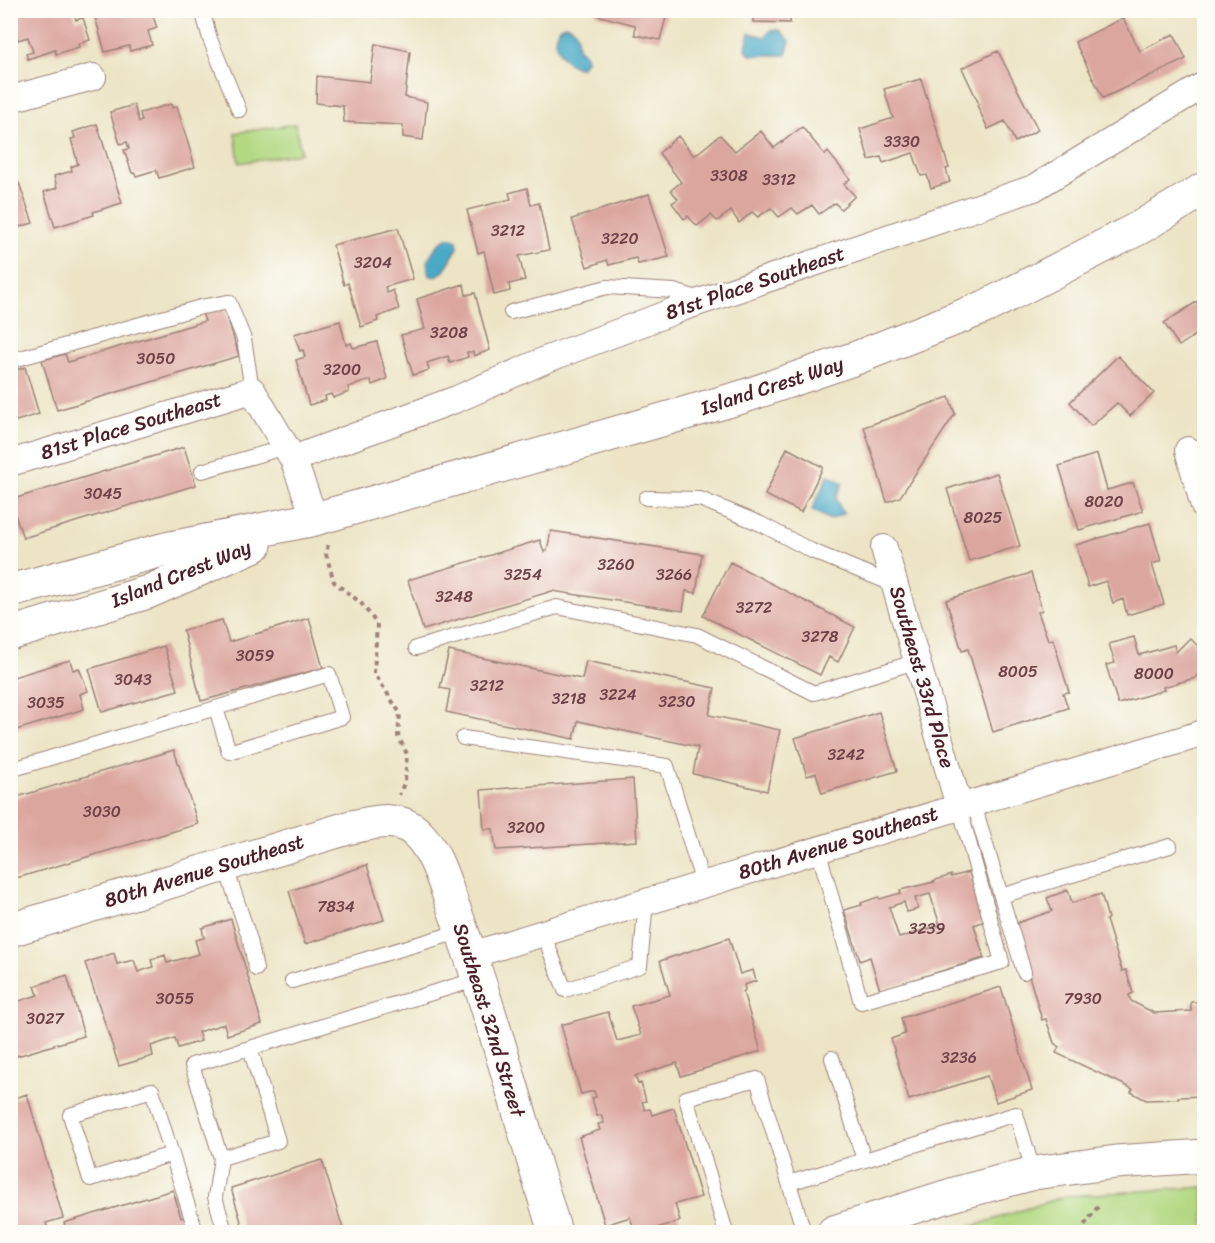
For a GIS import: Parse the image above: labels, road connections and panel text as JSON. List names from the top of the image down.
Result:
{
  "streets": {
    "main road": ["Island Crest Way", "80th Avenue Southeast", "Southeast 32nd Street"],
    "street": ["81st Place Southeast", "Southeast 33rd Place"]
  },
  "crossings": [
    ["Southeast 33rd Place", "80th Avenue Southeast"],
    ["80th Avenue Southeast", "Southeast 32nd Street"]
  ],
  "house_numbers": [
    "3330",
    "3308",
    "3312",
    "3212",
    "3220",
    "3204",
    "3208",
    "3050",
    "3200",
    "3045",
    "8020",
    "8025",
    "3260",
    "3254",
    "3266",
    "3248",
    "3272",
    "3278",
    "3059",
    "8005",
    "8000",
    "3043",
    "3212",
    "3224",
    "3218",
    "3230",
    "3035",
    "3242",
    "3030",
    "3200",
    "7834",
    "3239",
    "3055",
    "7930",
    "3027",
    "3236"
  ]
}
